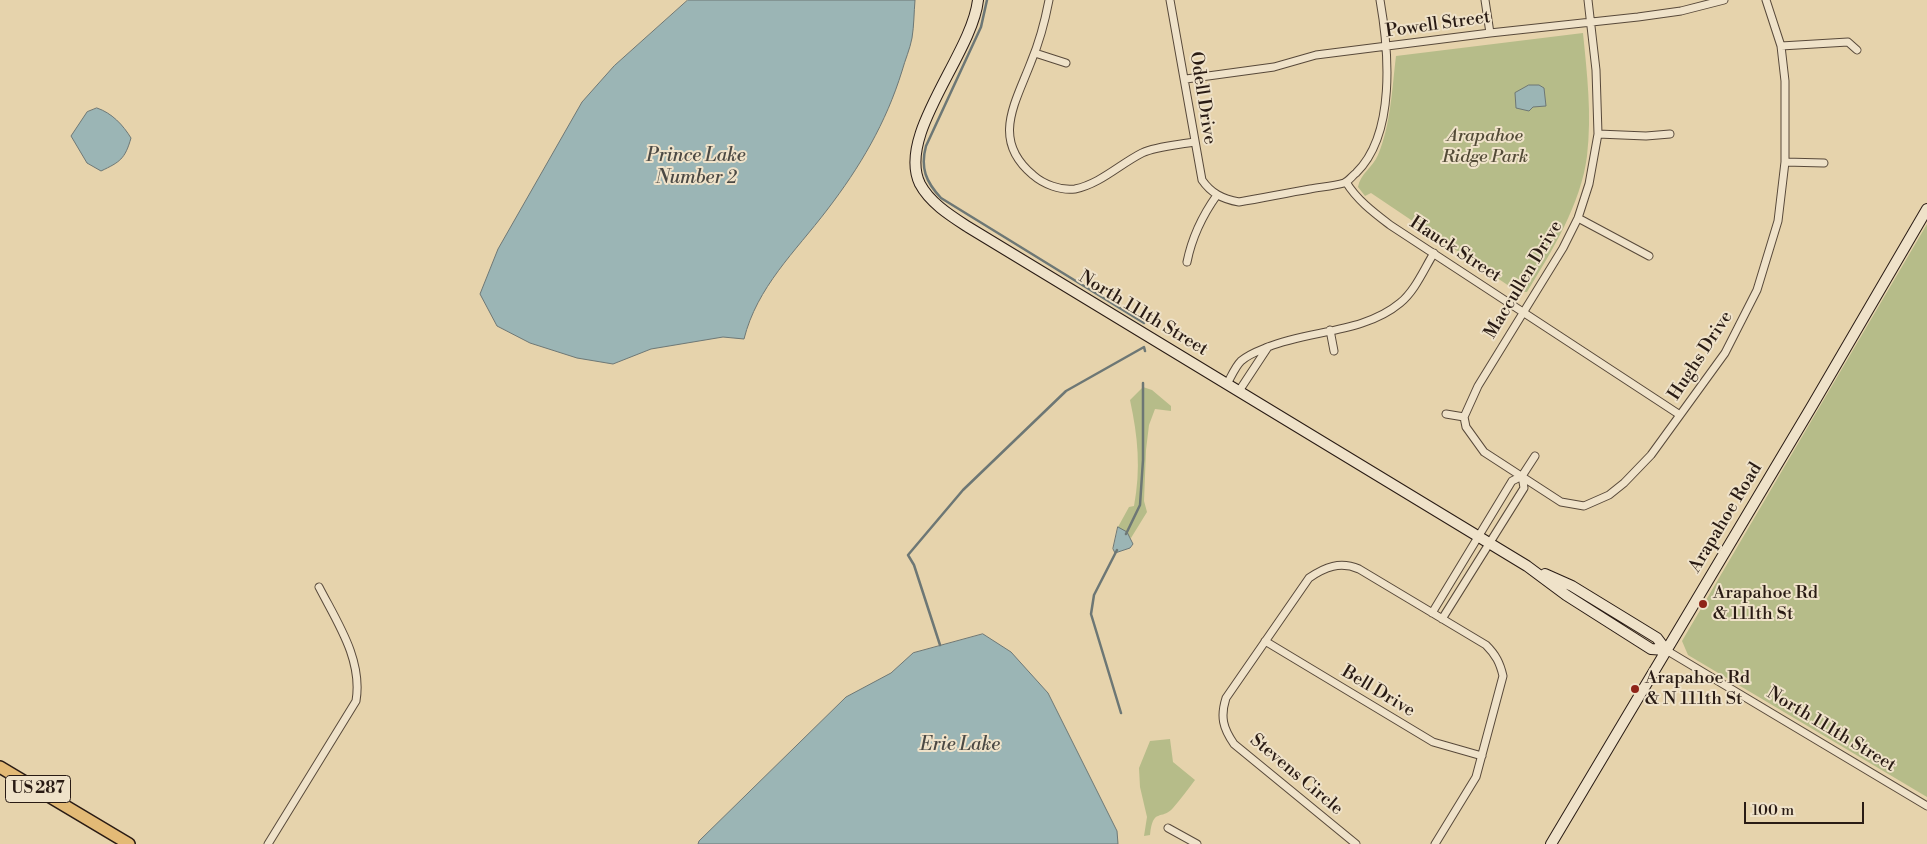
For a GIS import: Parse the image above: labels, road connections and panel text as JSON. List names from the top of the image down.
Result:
{
  "streets": {
    "main road": ["US 287"],
    "street": [
      "Powell Street",
      "Odell Drive",
      "Hauck Street",
      "Maccullen Drive",
      "North 111th Street",
      "Hughs Drive",
      "Arapahoe Road",
      "Bell Drive",
      "Stevens Circle"
    ]
  },
  "crossings": [
    ["Powell Street", "Odell Drive"],
    ["Powell Street", "Maccullen Drive"],
    ["Hauck Street", "Maccullen Drive"],
    ["Hauck Street", "Hughs Drive"],
    ["Maccullen Drive", "Hughs Drive"],
    ["North 111th Street", "Arapahoe Road"],
    ["Bell Drive", "Stevens Circle"]
  ],
  "water": ["Prince Lake Number 2", "Erie Lake"],
  "parks": ["Arapahoe Ridge Park"],
  "places": ["Arapahoe Rd & 111th St", "Arapahoe Rd & N 111th St"],
  "scale_bar": "100 m"
}
